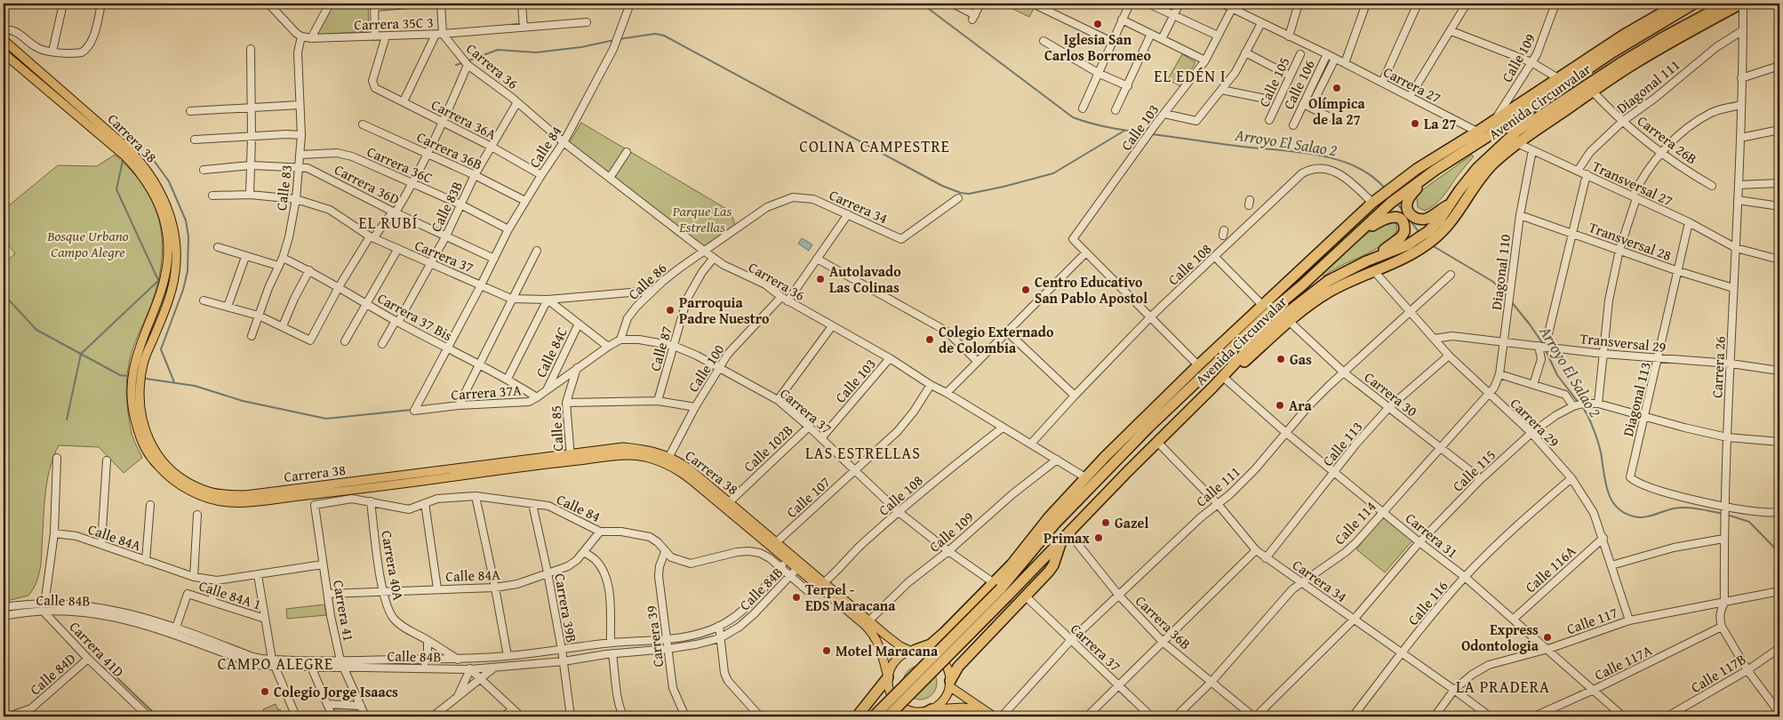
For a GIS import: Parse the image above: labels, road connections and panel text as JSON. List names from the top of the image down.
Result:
{
  "streets": {
    "highway": ["Avenida Circunvalar"],
    "main road": ["Carrera 38"],
    "street": [
      "Carrera 35C 3",
      "Calle 109",
      "Carrera 36",
      "Calle 105",
      "Calle 106",
      "Carrera 27",
      "Diagonal 111",
      "Carrera 36A",
      "Calle 103",
      "Carrera 26B",
      "Calle 84",
      "Carrera 36B",
      "Carrera 36C",
      "Transversal 27",
      "Carrera 36D",
      "Calle 83",
      "Calle 83B",
      "Carrera 34",
      "Transversal 28",
      "Carrera 37",
      "Calle 108",
      "Diagonal 110",
      "Calle 86",
      "Carrera 37 Bis",
      "Transversal 29",
      "Calle 87",
      "Calle 84C",
      "Carrera 26",
      "Calle 100",
      "Carrera 37A",
      "Carrera 30",
      "Diagonal 113",
      "Carrera 29",
      "Calle 85",
      "Calle 113",
      "Calle 102B",
      "Calle 115",
      "Calle 111",
      "Calle 107",
      "Calle 114",
      "Carrera 31",
      "Calle 84A",
      "Carrera 40A",
      "Calle 116A",
      "Calle 84B",
      "Calle 84A 1",
      "Calle 116",
      "Carrera 39B",
      "Carrera 41",
      "Calle 117",
      "Carrera 39",
      "Carrera 41D",
      "Calle 117A",
      "Calle 117B",
      "Calle 84D"
    ]
  },
  "crossings": [
    ["Carrera 35C 3", "Carrera 36"],
    ["Carrera 35C 3", "Carrera 36A"],
    ["Carrera 35C 3", "Calle 83"],
    ["Calle 109", "Carrera 36"],
    ["Calle 109", "Carrera 38"],
    ["Calle 109", "Carrera 37"],
    ["Carrera 36", "Calle 103"],
    ["Carrera 36", "Calle 84"],
    ["Carrera 36", "Calle 83B"],
    ["Carrera 36", "Carrera 34"],
    ["Carrera 36", "Calle 108"],
    ["Carrera 36", "Calle 86"],
    ["Carrera 36", "Calle 87"],
    ["Carrera 36", "Calle 100"],
    ["Carrera 36", "Calle 107"],
    ["Calle 105", "Carrera 27"],
    ["Calle 106", "Carrera 27"],
    ["Carrera 27", "Calle 103"],
    ["Diagonal 111", "Carrera 26B"],
    ["Diagonal 111", "Transversal 27"],
    ["Diagonal 111", "Carrera 26"],
    ["Avenida Circunvalar", "Carrera 36B"],
    ["Avenida Circunvalar", "Carrera 34"],
    ["Avenida Circunvalar", "Carrera 37"],
    ["Avenida Circunvalar", "Carrera 31"],
    ["Carrera 36A", "Calle 84"],
    ["Carrera 36A", "Calle 83B"],
    ["Calle 103", "Carrera 37"],
    ["Carrera 38", "Calle 84"],
    ["Carrera 38", "Calle 108"],
    ["Carrera 38", "Calle 100"],
    ["Carrera 38", "Calle 85"],
    ["Carrera 38", "Calle 102B"],
    ["Carrera 38", "Calle 107"],
    ["Carrera 38", "Calle 84B"],
    ["Calle 84", "Carrera 36B"],
    ["Calle 84", "Carrera 36C"],
    ["Calle 84", "Carrera 36D"],
    ["Calle 84", "Carrera 37"],
    ["Calle 84", "Calle 108"],
    ["Calle 84", "Carrera 37 Bis"],
    ["Calle 84", "Carrera 37A"],
    ["Calle 84", "Calle 84A"],
    ["Calle 84", "Carrera 40A"],
    ["Calle 84", "Calle 84B"],
    ["Calle 84", "Carrera 39B"],
    ["Calle 84", "Carrera 41"],
    ["Calle 84", "Carrera 39"],
    ["Carrera 36B", "Calle 83B"],
    ["Carrera 36B", "Calle 115"],
    ["Carrera 36B", "Calle 111"],
    ["Carrera 36B", "Calle 114"],
    ["Carrera 36C", "Calle 83"],
    ["Carrera 36C", "Calle 83B"],
    ["Transversal 27", "Diagonal 110"],
    ["Transversal 27", "Carrera 26"],
    ["Transversal 27", "Diagonal 113"],
    ["Carrera 36D", "Calle 83"],
    ["Carrera 36D", "Calle 83B"],
    ["Calle 83", "Carrera 37"],
    ["Calle 83", "Carrera 37 Bis"],
    ["Calle 83B", "Carrera 37"],
    ["Calle 83B", "Carrera 37 Bis"],
    ["Carrera 34", "Calle 86"],
    ["Carrera 34", "Calle 113"],
    ["Carrera 34", "Calle 115"],
    ["Carrera 34", "Calle 111"],
    ["Carrera 34", "Calle 114"],
    ["Carrera 34", "Calle 116"],
    ["Carrera 34", "Calle 117"],
    ["Transversal 28", "Diagonal 110"],
    ["Transversal 28", "Carrera 26"],
    ["Transversal 28", "Diagonal 113"],
    ["Carrera 37", "Calle 108"],
    ["Carrera 37", "Calle 86"],
    ["Carrera 37", "Calle 87"],
    ["Carrera 37", "Calle 100"],
    ["Carrera 37", "Calle 102B"],
    ["Carrera 37", "Calle 111"],
    ["Carrera 37", "Calle 107"],
    ["Diagonal 110", "Transversal 29"],
    ["Diagonal 110", "Carrera 29"],
    ["Diagonal 110", "Calle 114"],
    ["Carrera 37 Bis", "Carrera 37A"],
    ["Transversal 29", "Carrera 26"],
    ["Transversal 29", "Diagonal 113"],
    ["Transversal 29", "Carrera 29"],
    ["Calle 84C", "Carrera 37A"],
    ["Carrera 26", "Diagonal 113"],
    ["Carrera 26", "Calle 115"],
    ["Carrera 26", "Calle 117"],
    ["Carrera 26", "Calle 117A"],
    ["Carrera 37A", "Calle 85"],
    ["Carrera 30", "Calle 113"],
    ["Carrera 30", "Calle 115"],
    ["Carrera 30", "Calle 111"],
    ["Carrera 30", "Calle 114"],
    ["Diagonal 113", "Calle 115"],
    ["Carrera 29", "Calle 113"],
    ["Carrera 29", "Calle 115"],
    ["Carrera 29", "Calle 111"],
    ["Carrera 29", "Calle 114"],
    ["Carrera 29", "Calle 116A"],
    ["Carrera 29", "Calle 116"],
    ["Carrera 29", "Calle 117"],
    ["Calle 113", "Carrera 31"],
    ["Calle 115", "Carrera 31"],
    ["Calle 111", "Carrera 31"],
    ["Calle 114", "Carrera 31"],
    ["Carrera 31", "Calle 116A"],
    ["Carrera 31", "Calle 116"],
    ["Carrera 31", "Calle 117"],
    ["Carrera 31", "Calle 117A"],
    ["Calle 84A", "Carrera 40A"],
    ["Calle 84A", "Carrera 39B"],
    ["Calle 84A", "Carrera 41"],
    ["Carrera 40A", "Calle 84B"],
    ["Calle 84B", "Calle 84A 1"],
    ["Calle 84B", "Carrera 39B"],
    ["Calle 84B", "Carrera 41"],
    ["Calle 84B", "Carrera 39"],
    ["Calle 84B", "Carrera 41D"],
    ["Carrera 41D", "Calle 84D"]
  ],
  "districts": [
    "EL EDÉN I",
    "COLINA CAMPESTRE",
    "EL RUBÍ",
    "LAS ESTRELLAS",
    "CAMPO ALEGRE",
    "LA PRADERA"
  ],
  "water": ["Arroyo El Salao 2"],
  "parks": ["Parque Las Estrellas", "Bosque Urbano Campo Alegre"],
  "places": [
    "Iglesia San Carlos Borromeo",
    "Olímpica de la 27",
    "La 27",
    "Autolavado Las Colinas",
    "Centro Educativo San Pablo Apostol",
    "Parroquia Padre Nuestro",
    "Colegio Externado de Colombia",
    "Gas",
    "Ara",
    "Gazel",
    "Primax",
    "Terpel - EDS Maracana",
    "Express Odontologia",
    "Motel Maracana",
    "Colegio Jorge Isaacs"
  ]
}
